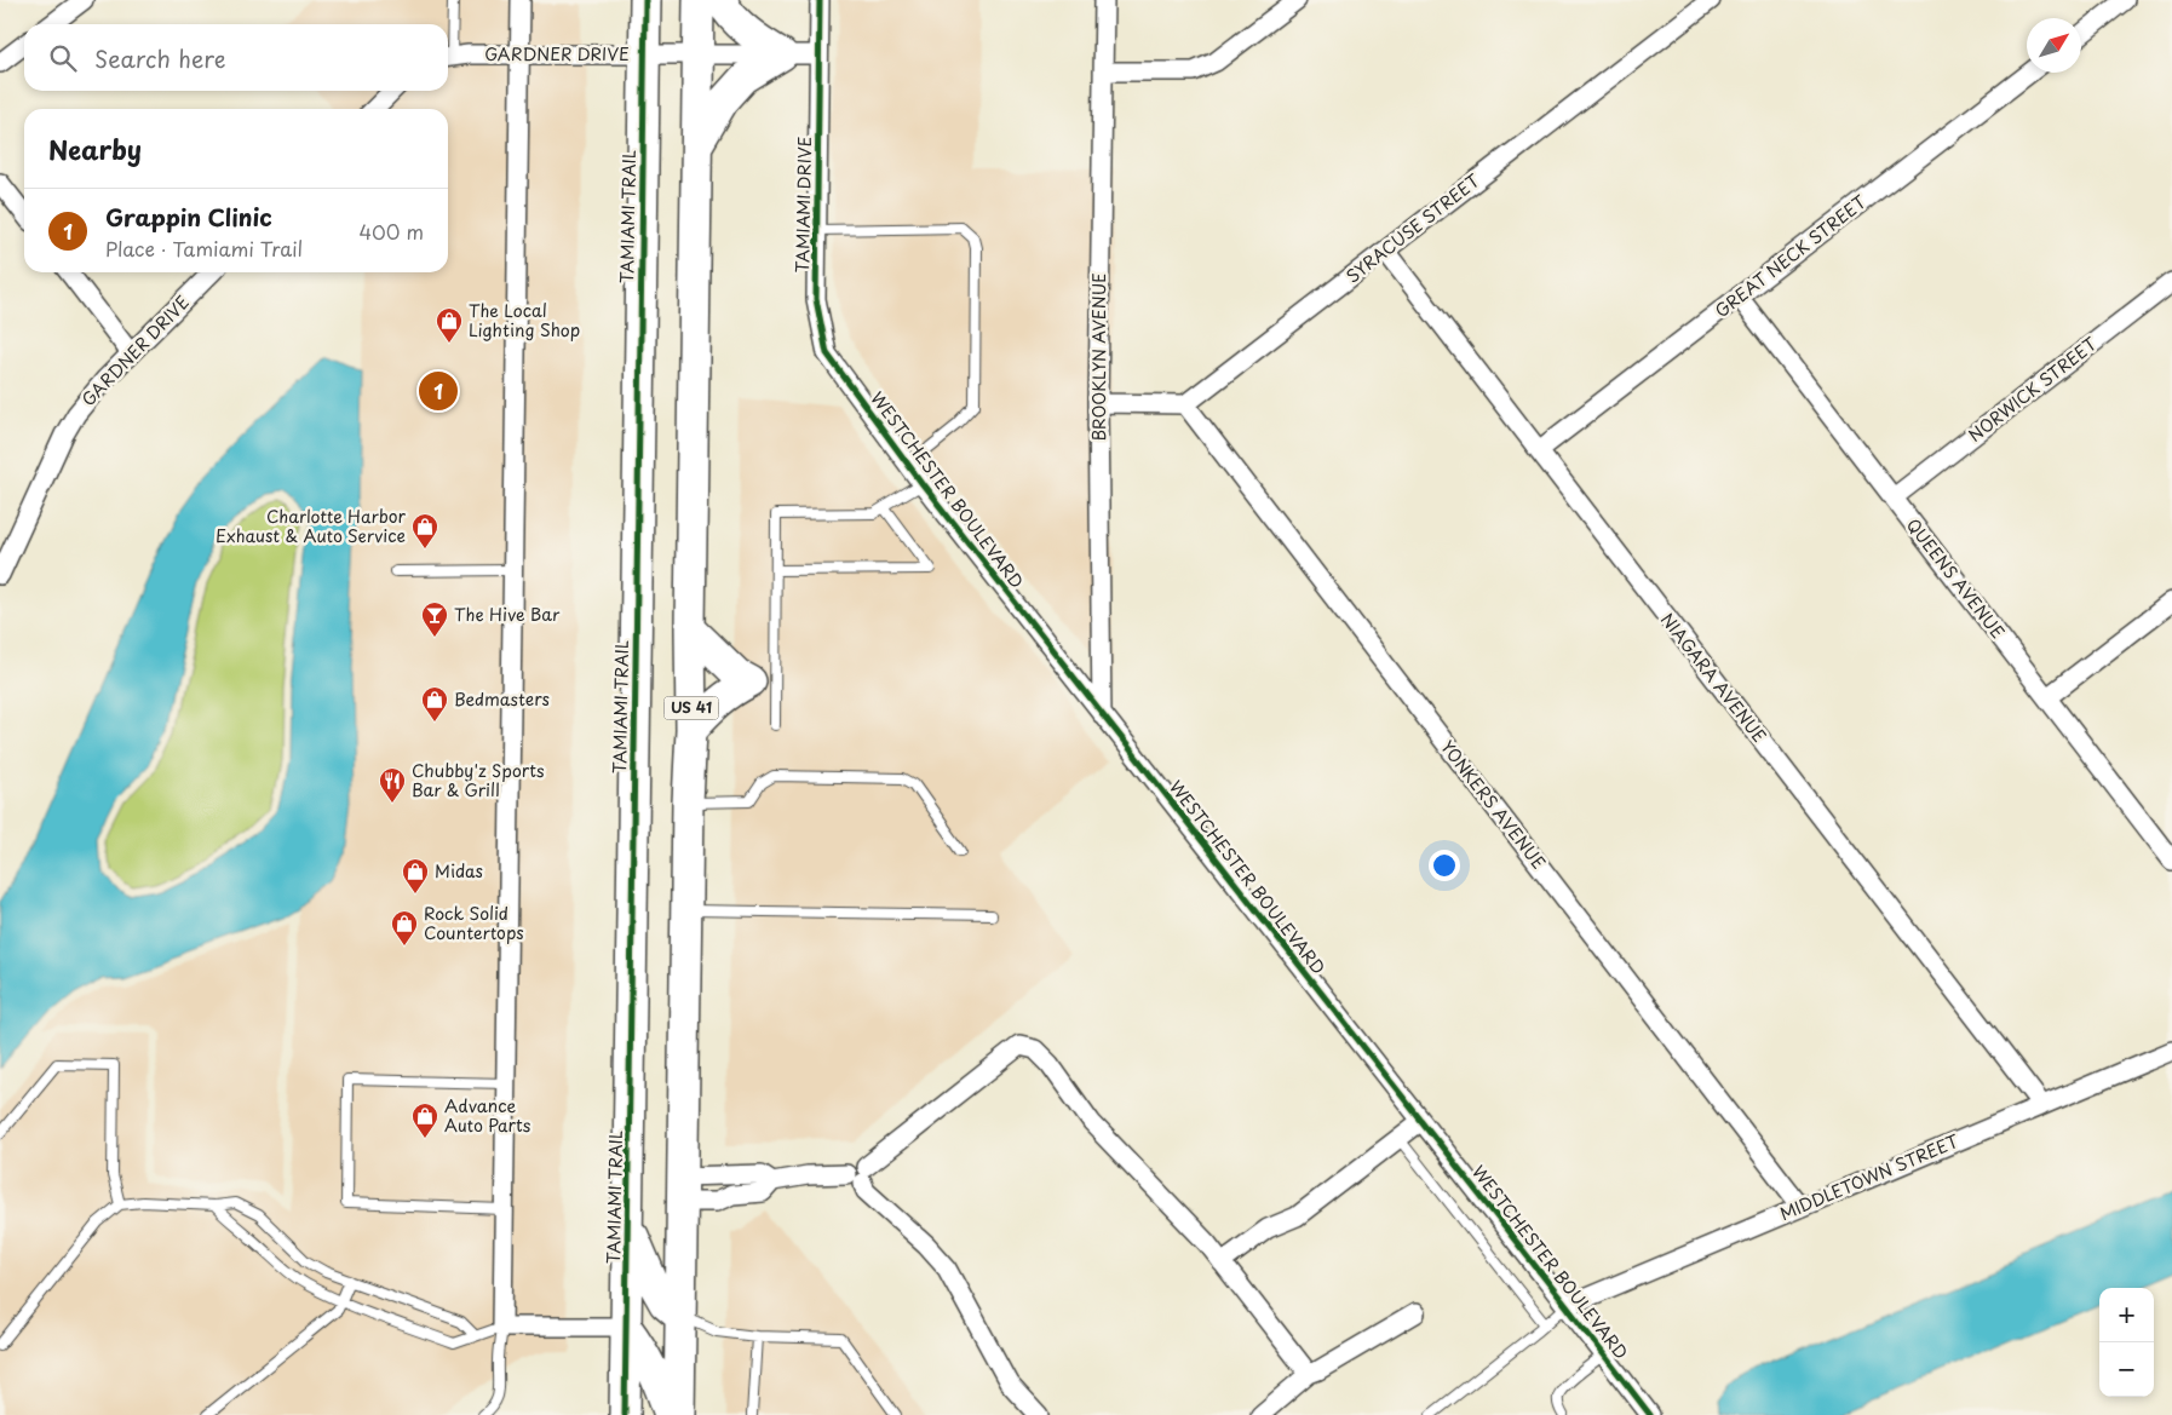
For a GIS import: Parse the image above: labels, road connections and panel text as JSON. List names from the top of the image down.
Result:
{
  "streets": {
    "main road": ["TAMIAMI TRAIL", "US 41"],
    "street": [
      "GARDNER DRIVE",
      "TAMIAMI DRIVE",
      "SYRACUSE STREET",
      "GREAT NECK STREET",
      "BROOKLYN AVENUE",
      "NORWICK STREET",
      "WESTCHESTER BOULEVARD",
      "QUEENS AVENUE",
      "NIAGARA AVENUE",
      "YONKERS AVENUE",
      "MIDDLETOWN STREET"
    ]
  },
  "crossings": [
    ["GARDNER DRIVE", "TAMIAMI DRIVE"],
    ["GARDNER DRIVE", "TAMIAMI TRAIL"],
    ["GARDNER DRIVE", "US 41"],
    ["TAMIAMI DRIVE", "WESTCHESTER BOULEVARD"],
    ["SYRACUSE STREET", "NIAGARA AVENUE"],
    ["SYRACUSE STREET", "YONKERS AVENUE"],
    ["GREAT NECK STREET", "QUEENS AVENUE"],
    ["GREAT NECK STREET", "NIAGARA AVENUE"],
    ["BROOKLYN AVENUE", "WESTCHESTER BOULEVARD"],
    ["NORWICK STREET", "QUEENS AVENUE"],
    ["WESTCHESTER BOULEVARD", "MIDDLETOWN STREET"],
    ["NIAGARA AVENUE", "MIDDLETOWN STREET"],
    ["YONKERS AVENUE", "MIDDLETOWN STREET"]
  ],
  "places": {
    "shop": [
      "The Local Lighting Shop",
      "Charlotte Harbor Exhaust & Auto Service",
      "Bedmasters",
      "Midas",
      "Rock Solid Countertops",
      "Advance Auto Parts"
    ],
    "bar": ["The Hive Bar"],
    "restaurant": ["Chubby'z Sports Bar & Grill"]
  },
  "north": "top right",
  "page": {
    "search": "Search here",
    "heading": "Nearby",
    "list": [
      {
        "mark": "1",
        "name": "Grappin Clinic",
        "note": "Place · Tamiami Trail",
        "value": "400 m"
      }
    ],
    "pins": "1",
    "map_buttons": ["+", "−"]
  }
}
